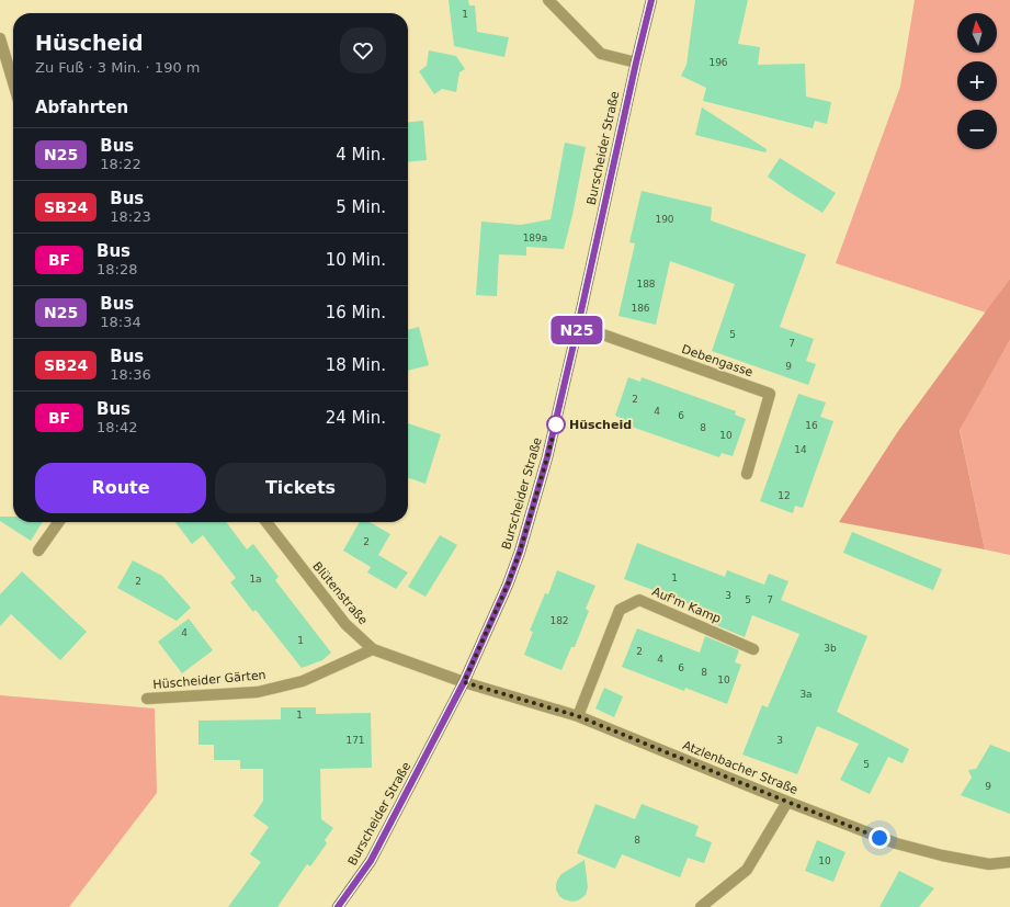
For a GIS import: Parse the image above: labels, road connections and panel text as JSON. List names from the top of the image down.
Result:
{
  "streets": {
    "main road": ["Burscheider Straße"],
    "street": [
      "Debengasse",
      "Blütenstraße",
      "Auf'm Kamp",
      "Hüscheider Gärten",
      "Atzlenbacher Straße"
    ]
  },
  "crossings": [
    ["Burscheider Straße", "Debengasse"],
    ["Burscheider Straße", "Blütenstraße"],
    ["Burscheider Straße", "Atzlenbacher Straße"],
    ["Blütenstraße", "Hüscheider Gärten"],
    ["Blütenstraße", "Atzlenbacher Straße"],
    ["Auf'm Kamp", "Atzlenbacher Straße"]
  ],
  "places": ["Hüscheid"],
  "lines": ["bus line N25"],
  "house_numbers": [
    "1",
    "196",
    "190",
    "189a",
    "188",
    "186",
    "5",
    "7",
    "9",
    "2",
    "4",
    "6",
    "16",
    "8",
    "10",
    "14",
    "12",
    "2",
    "1",
    "1a",
    "2",
    "3",
    "5",
    "7",
    "182",
    "4",
    "1",
    "3b",
    "2",
    "4",
    "6",
    "8",
    "10",
    "3a",
    "1",
    "171",
    "3",
    "5",
    "9",
    "8",
    "10"
  ],
  "north": "top",
  "page": {
    "on_map": "N25",
    "map_buttons": ["+", "−"],
    "heading": [
      ["Hüscheid", "Zu Fuß · 3 Min. · 190 m"],
      "Abfahrten"
    ],
    "list": [
      {
        "mark": "N25",
        "name": "Bus",
        "note": "18:22",
        "value": "4 Min."
      },
      {
        "mark": "SB24",
        "name": "Bus",
        "note": "18:23",
        "value": "5 Min."
      },
      {
        "mark": "BF",
        "name": "Bus",
        "note": "18:28",
        "value": "10 Min."
      },
      {
        "mark": "N25",
        "name": "Bus",
        "note": "18:34",
        "value": "16 Min."
      },
      {
        "mark": "SB24",
        "name": "Bus",
        "note": "18:36",
        "value": "18 Min."
      },
      {
        "mark": "BF",
        "name": "Bus",
        "note": "18:42",
        "value": "24 Min."
      }
    ],
    "buttons": ["Route", "Tickets"]
  }
}
